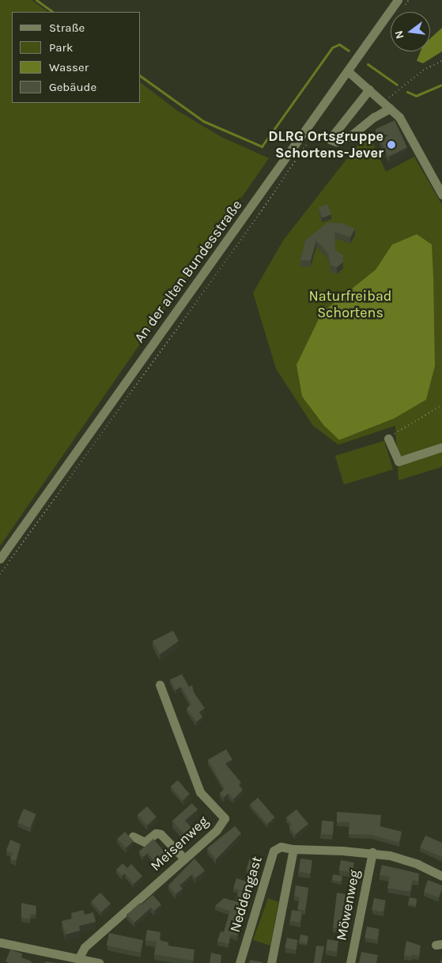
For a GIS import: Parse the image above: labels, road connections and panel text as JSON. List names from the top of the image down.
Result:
{
  "streets": {
    "street": [
      "An der alten Bundesstraße",
      "Meisenweg",
      "Neddengast",
      "Möwenweg"
    ]
  },
  "parks": ["Naturfreibad Schortens"],
  "places": ["DLRG Ortsgruppe Schortens-Jever"],
  "legend": [
    "Straße",
    "Park",
    "Wasser",
    "Gebäude"
  ],
  "north": "left"
}
